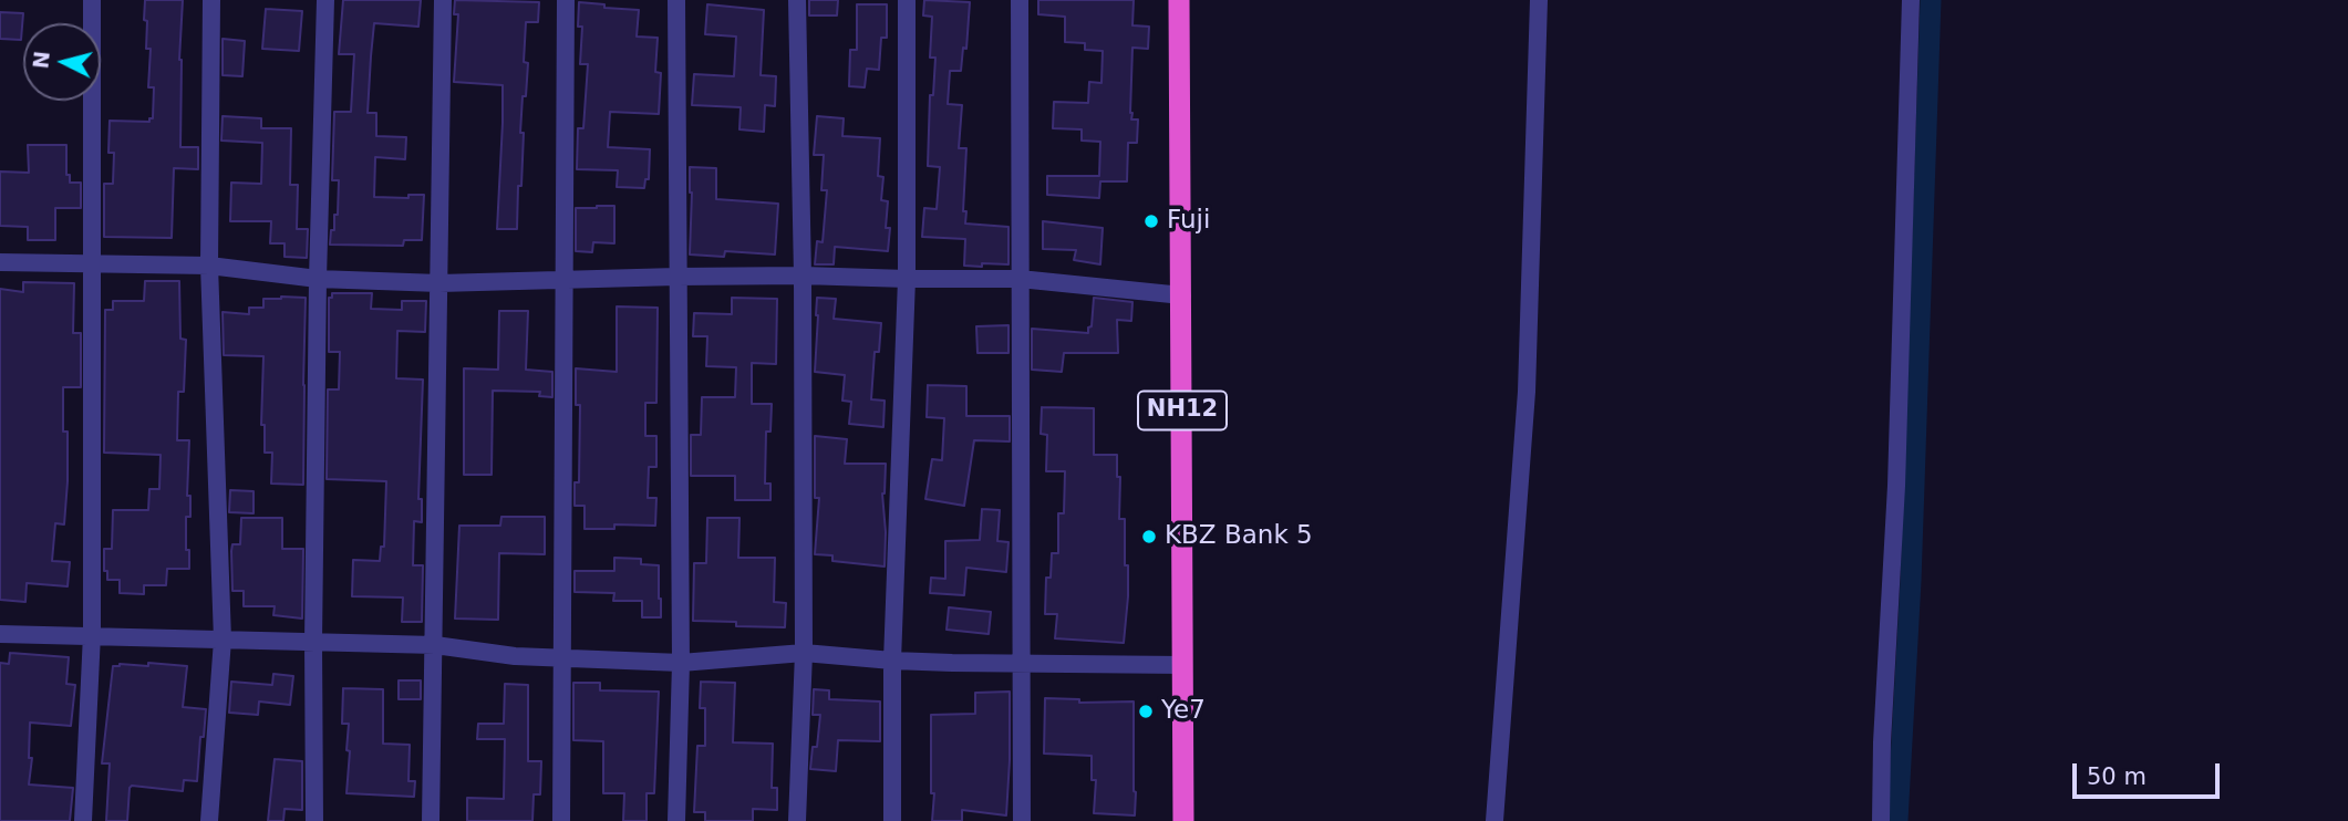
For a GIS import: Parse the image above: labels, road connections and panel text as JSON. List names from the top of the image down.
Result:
{
  "streets": {
    "highway": ["NH12"]
  },
  "places": ["Fuji", "KBZ Bank 5", "Ye7"],
  "scale_bar": "50 m",
  "north": "left"
}
